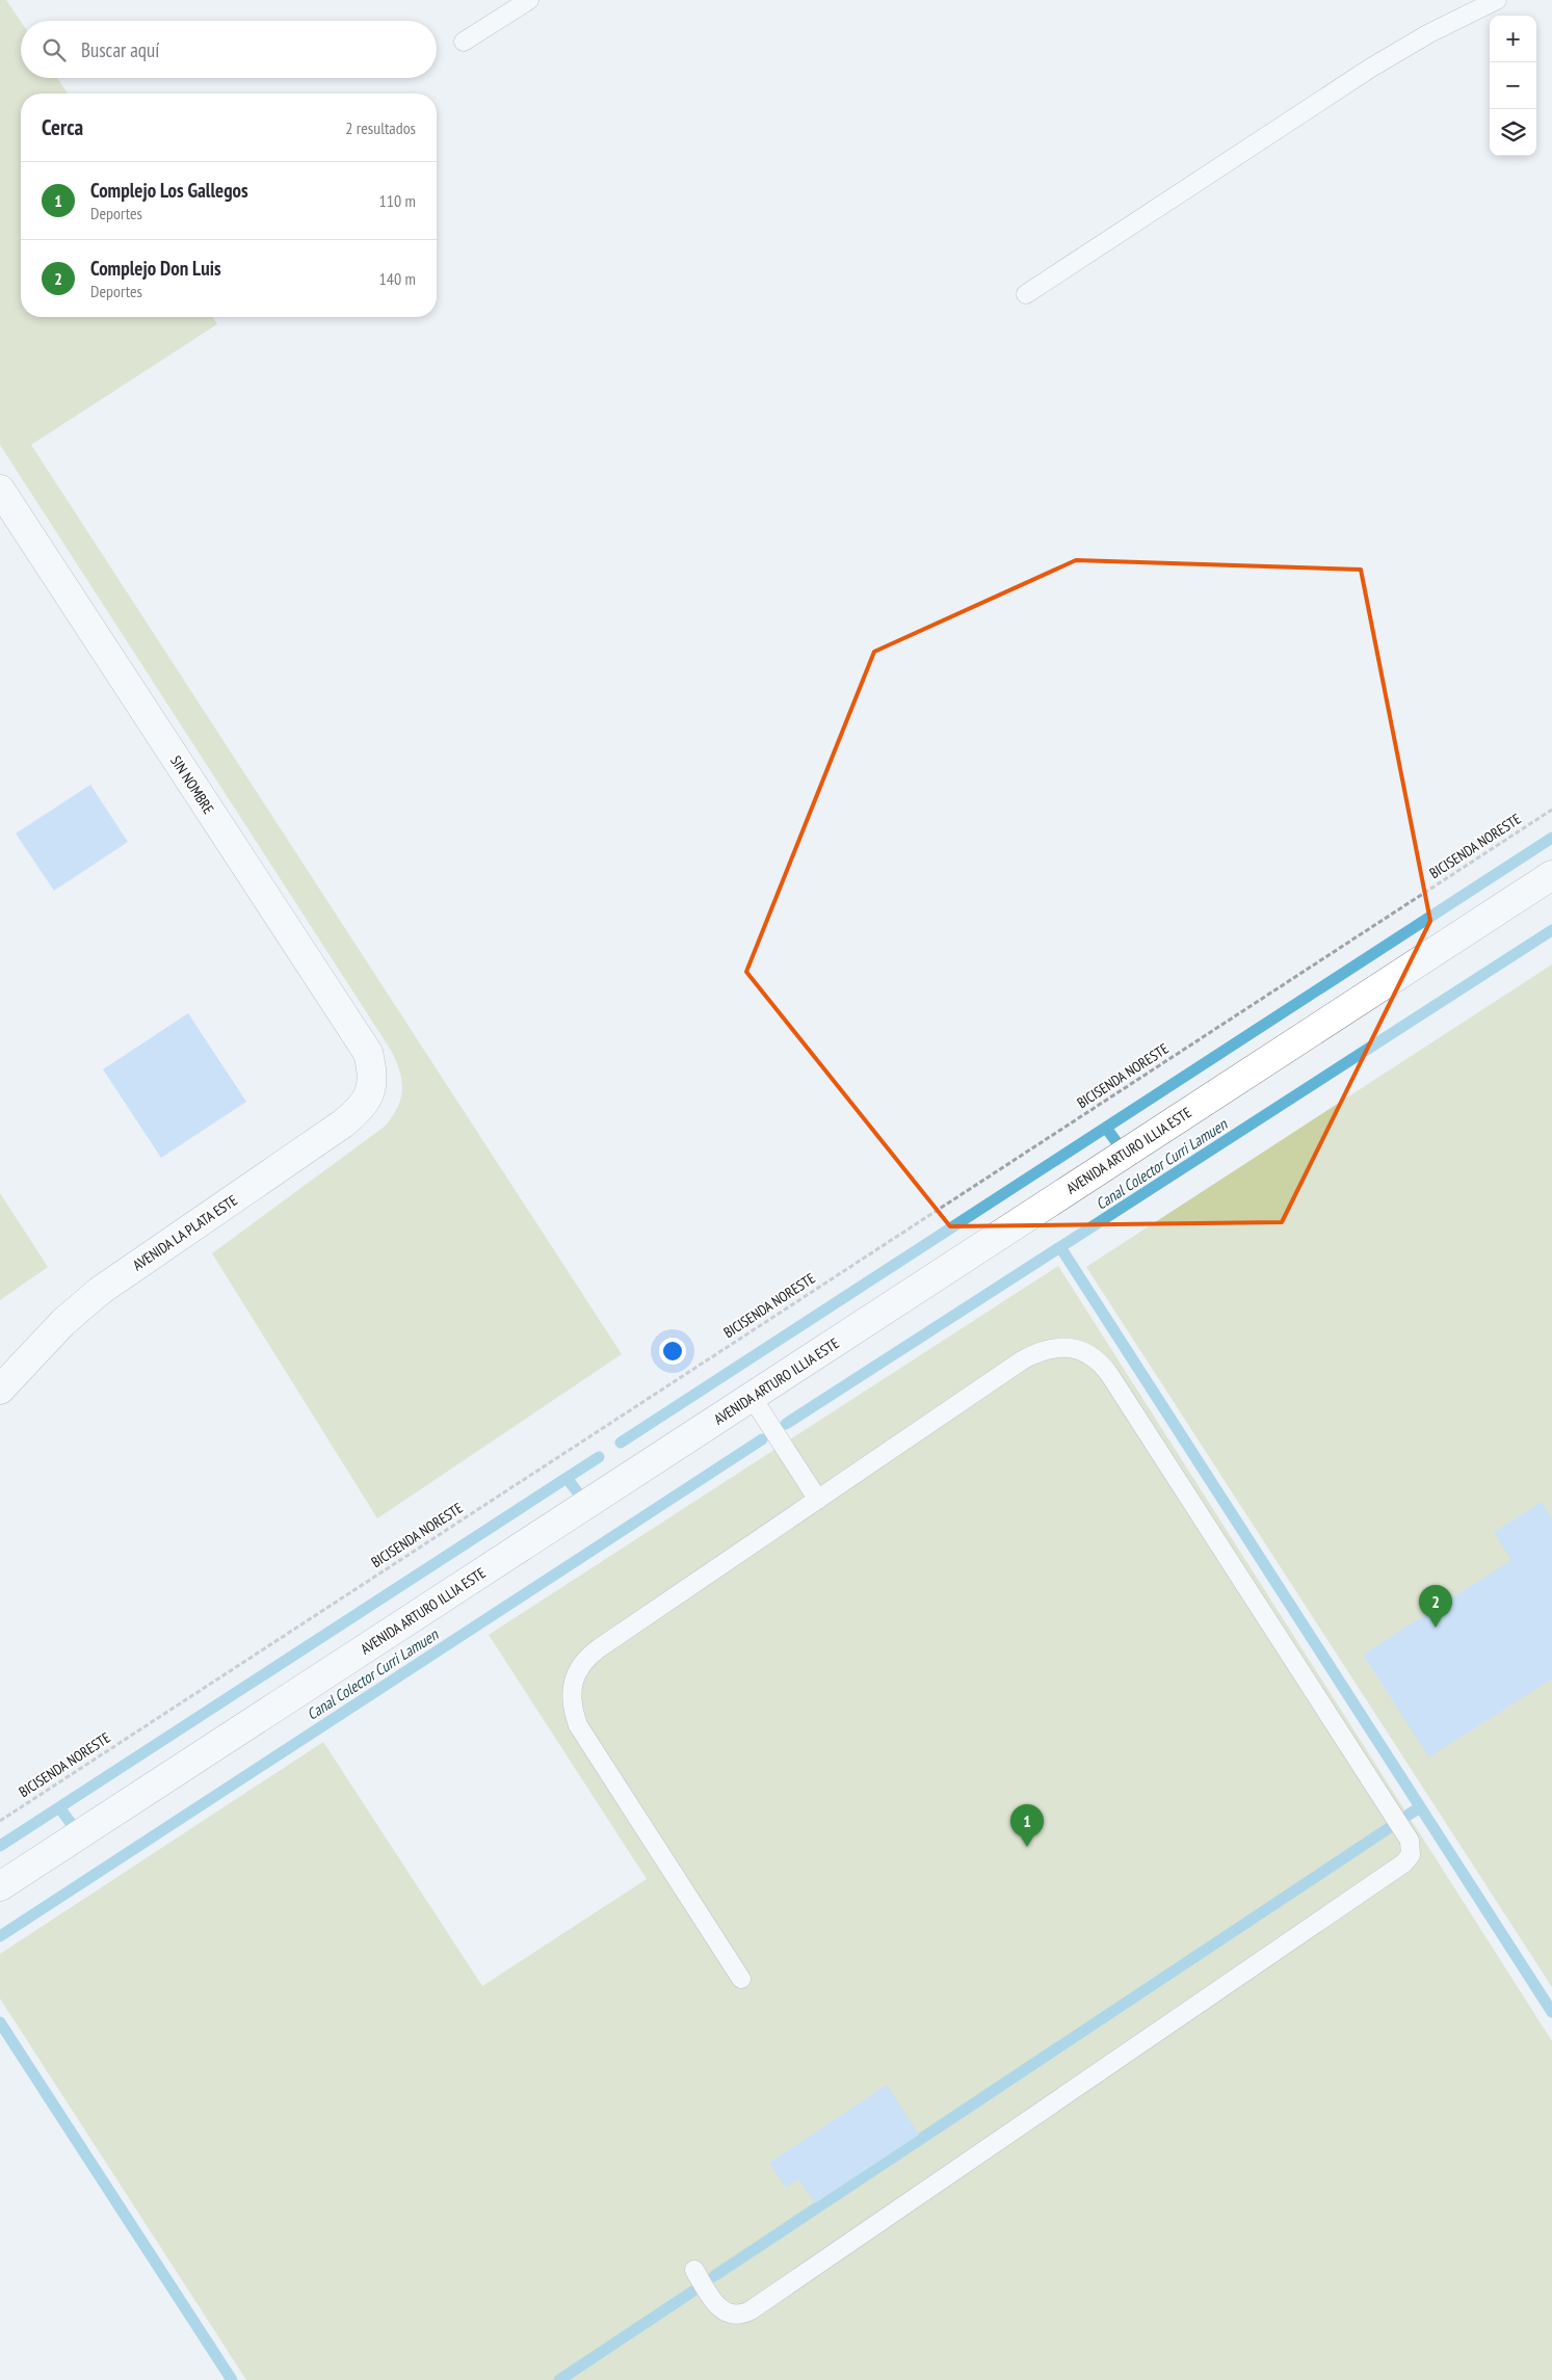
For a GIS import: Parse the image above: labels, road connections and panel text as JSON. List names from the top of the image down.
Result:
{
  "streets": {
    "main road": ["SIN NOMBRE", "AVENIDA ARTURO ILLIA ESTE", "AVENIDA LA PLATA ESTE"],
    "path": ["BICISENDA NORESTE"]
  },
  "crossings": [
    ["SIN NOMBRE", "AVENIDA LA PLATA ESTE"]
  ],
  "water": ["Canal Colector Curri Lamuen"],
  "page": {
    "map_buttons": ["+", "−"],
    "search": "Buscar aquí",
    "heading": ["Cerca", "2 resultados"],
    "list": [
      {
        "mark": "1",
        "name": "Complejo Los Gallegos",
        "note": "Deportes",
        "value": "110 m"
      },
      {
        "mark": "2",
        "name": "Complejo Don Luis",
        "note": "Deportes",
        "value": "140 m"
      }
    ],
    "pins": ["2", "1"]
  }
}
